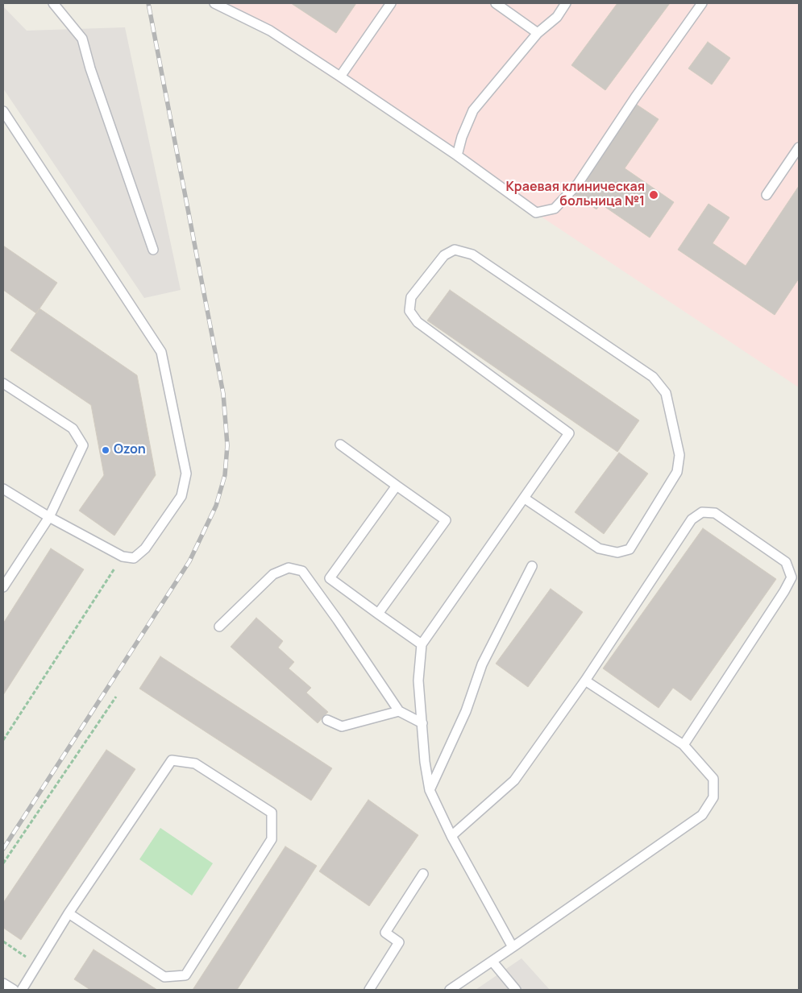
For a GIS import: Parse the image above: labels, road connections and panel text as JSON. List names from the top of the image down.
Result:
{
  "places": ["Краевая клиническая больница №1", "Ozon"]
}
